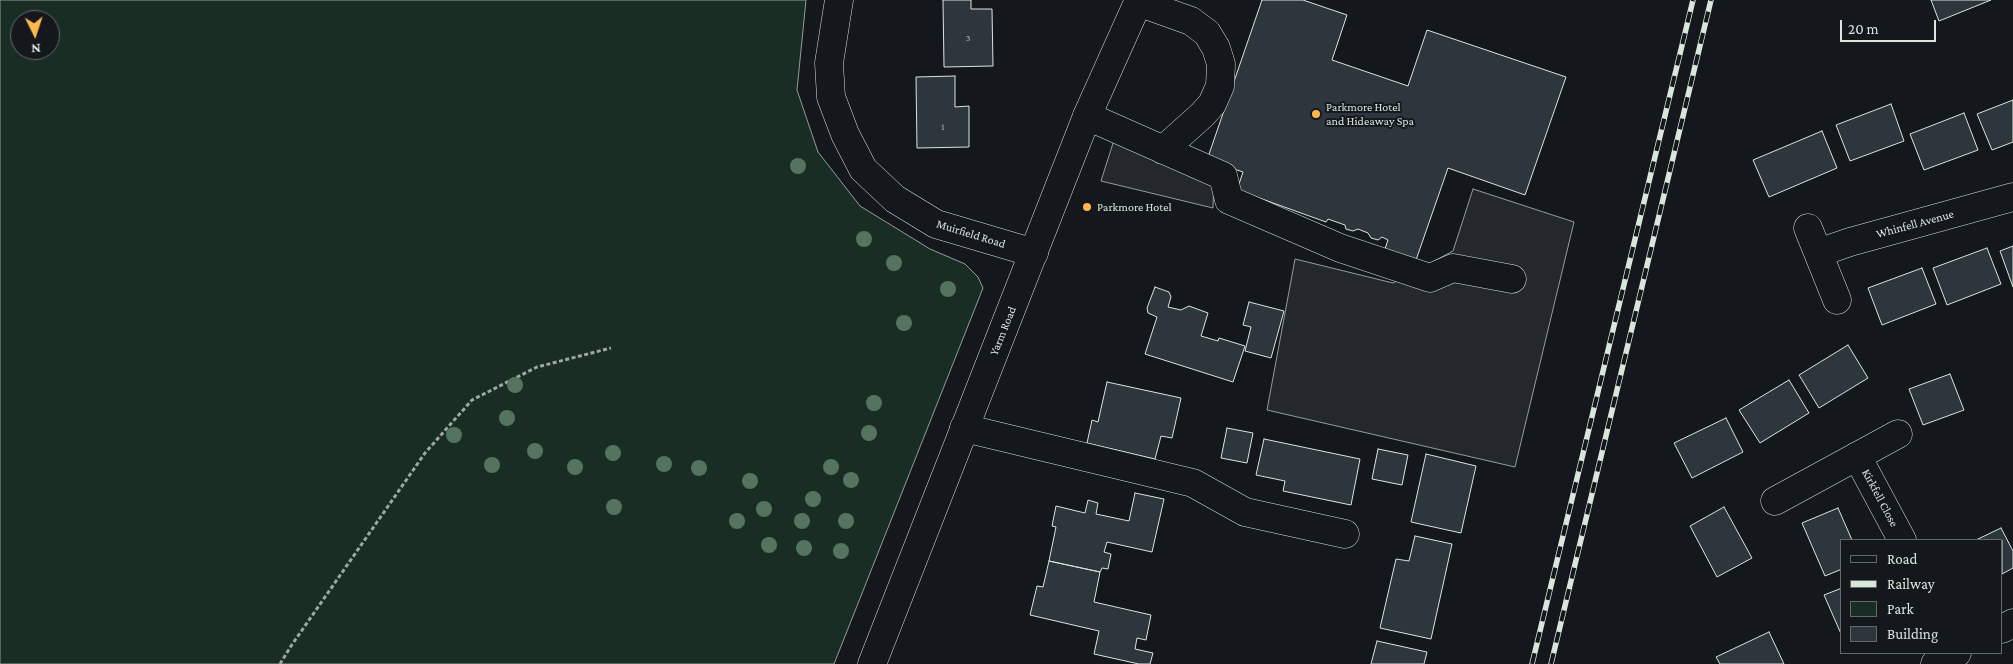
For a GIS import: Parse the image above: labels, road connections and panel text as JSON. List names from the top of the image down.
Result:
{
  "streets": {
    "street": [
      "Whinfell Avenue",
      "Muirfield Road",
      "Yarm Road",
      "Kirkfell Close"
    ]
  },
  "crossings": [
    ["Muirfield Road", "Yarm Road"]
  ],
  "places": ["Parkmore Hotel and Hideaway Spa", "Parkmore Hotel"],
  "house_numbers": ["3", "1"],
  "legend": [
    "Road",
    "Railway",
    "Park",
    "Building"
  ],
  "scale_bar": "20 m",
  "north": "bottom"
}
